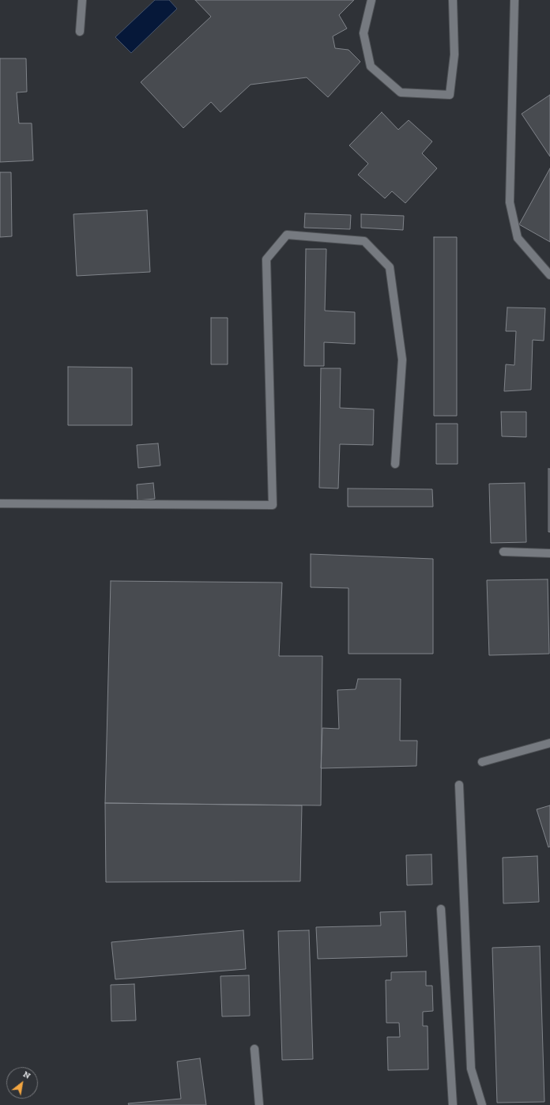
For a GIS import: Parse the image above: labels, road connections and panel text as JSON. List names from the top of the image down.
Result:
{
  "north": "top right"
}
